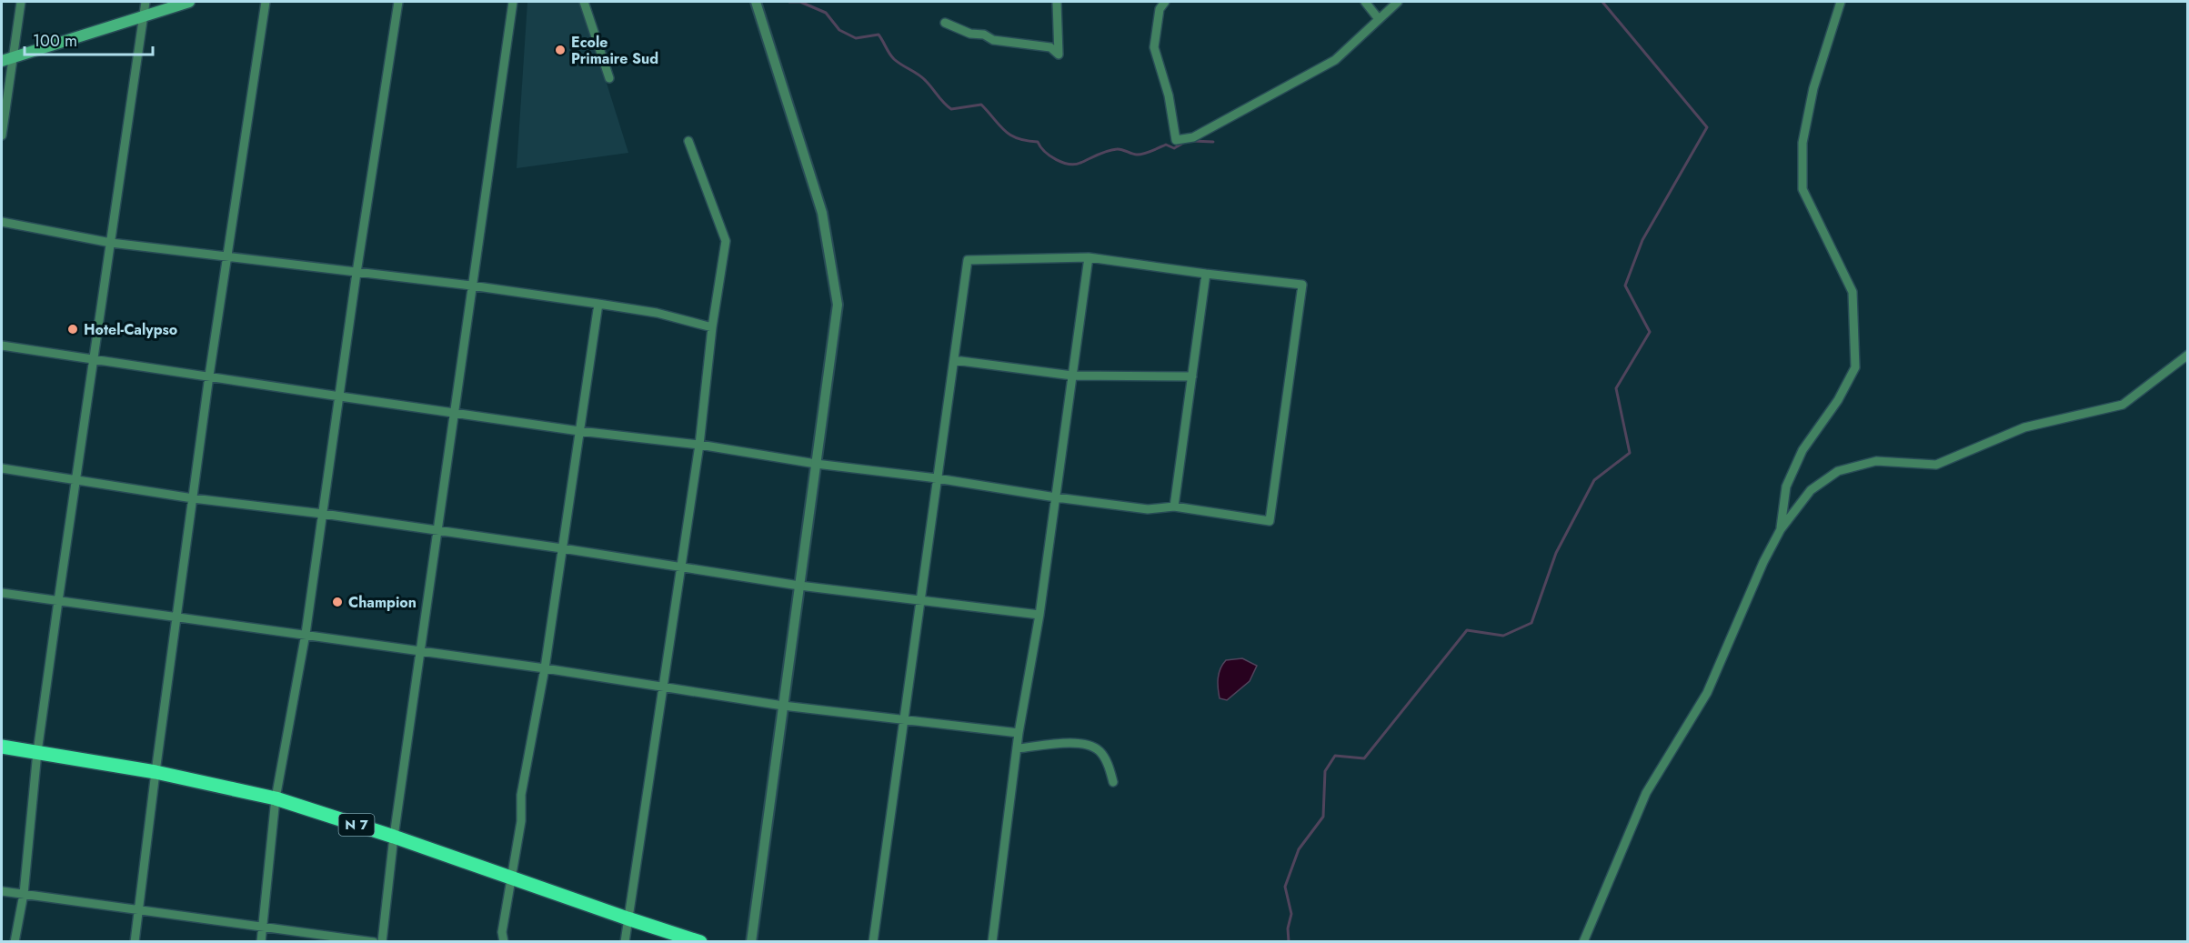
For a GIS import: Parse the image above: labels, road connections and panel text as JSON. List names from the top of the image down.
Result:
{
  "streets": {
    "highway": ["N 7"]
  },
  "places": ["Ecole Primaire Sud", "Hotel-Calypso", "Champion"],
  "scale_bar": "100 m"
}
